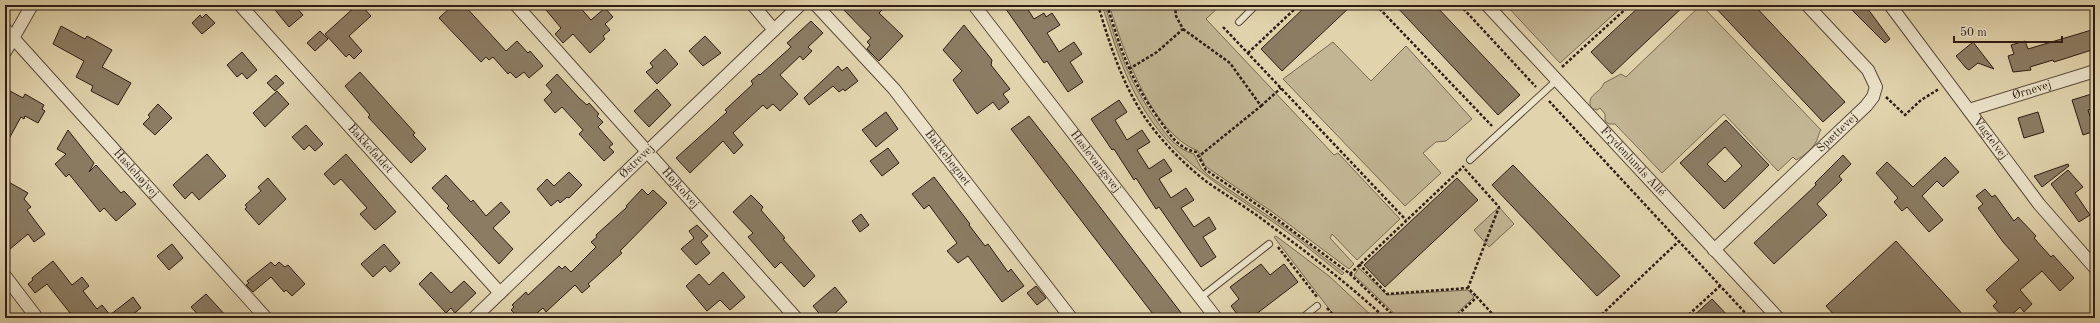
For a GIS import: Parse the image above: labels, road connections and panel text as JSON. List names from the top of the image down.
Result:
{
  "streets": {
    "street": [
      "Ørnevej",
      "Spættevej",
      "Vagtelvej",
      "Bakkefaldet",
      "Bakkehegnet",
      "Østrevej",
      "Haslevangsvej",
      "Frydenlunds Allé",
      "Haslehøjvej",
      "Højkolvej"
    ]
  },
  "crossings": [
    ["Ørnevej", "Vagtelvej"],
    ["Spættevej", "Frydenlunds Allé"],
    ["Bakkefaldet", "Østrevej"],
    ["Østrevej", "Højkolvej"]
  ],
  "scale_bar": "50 m"
}
